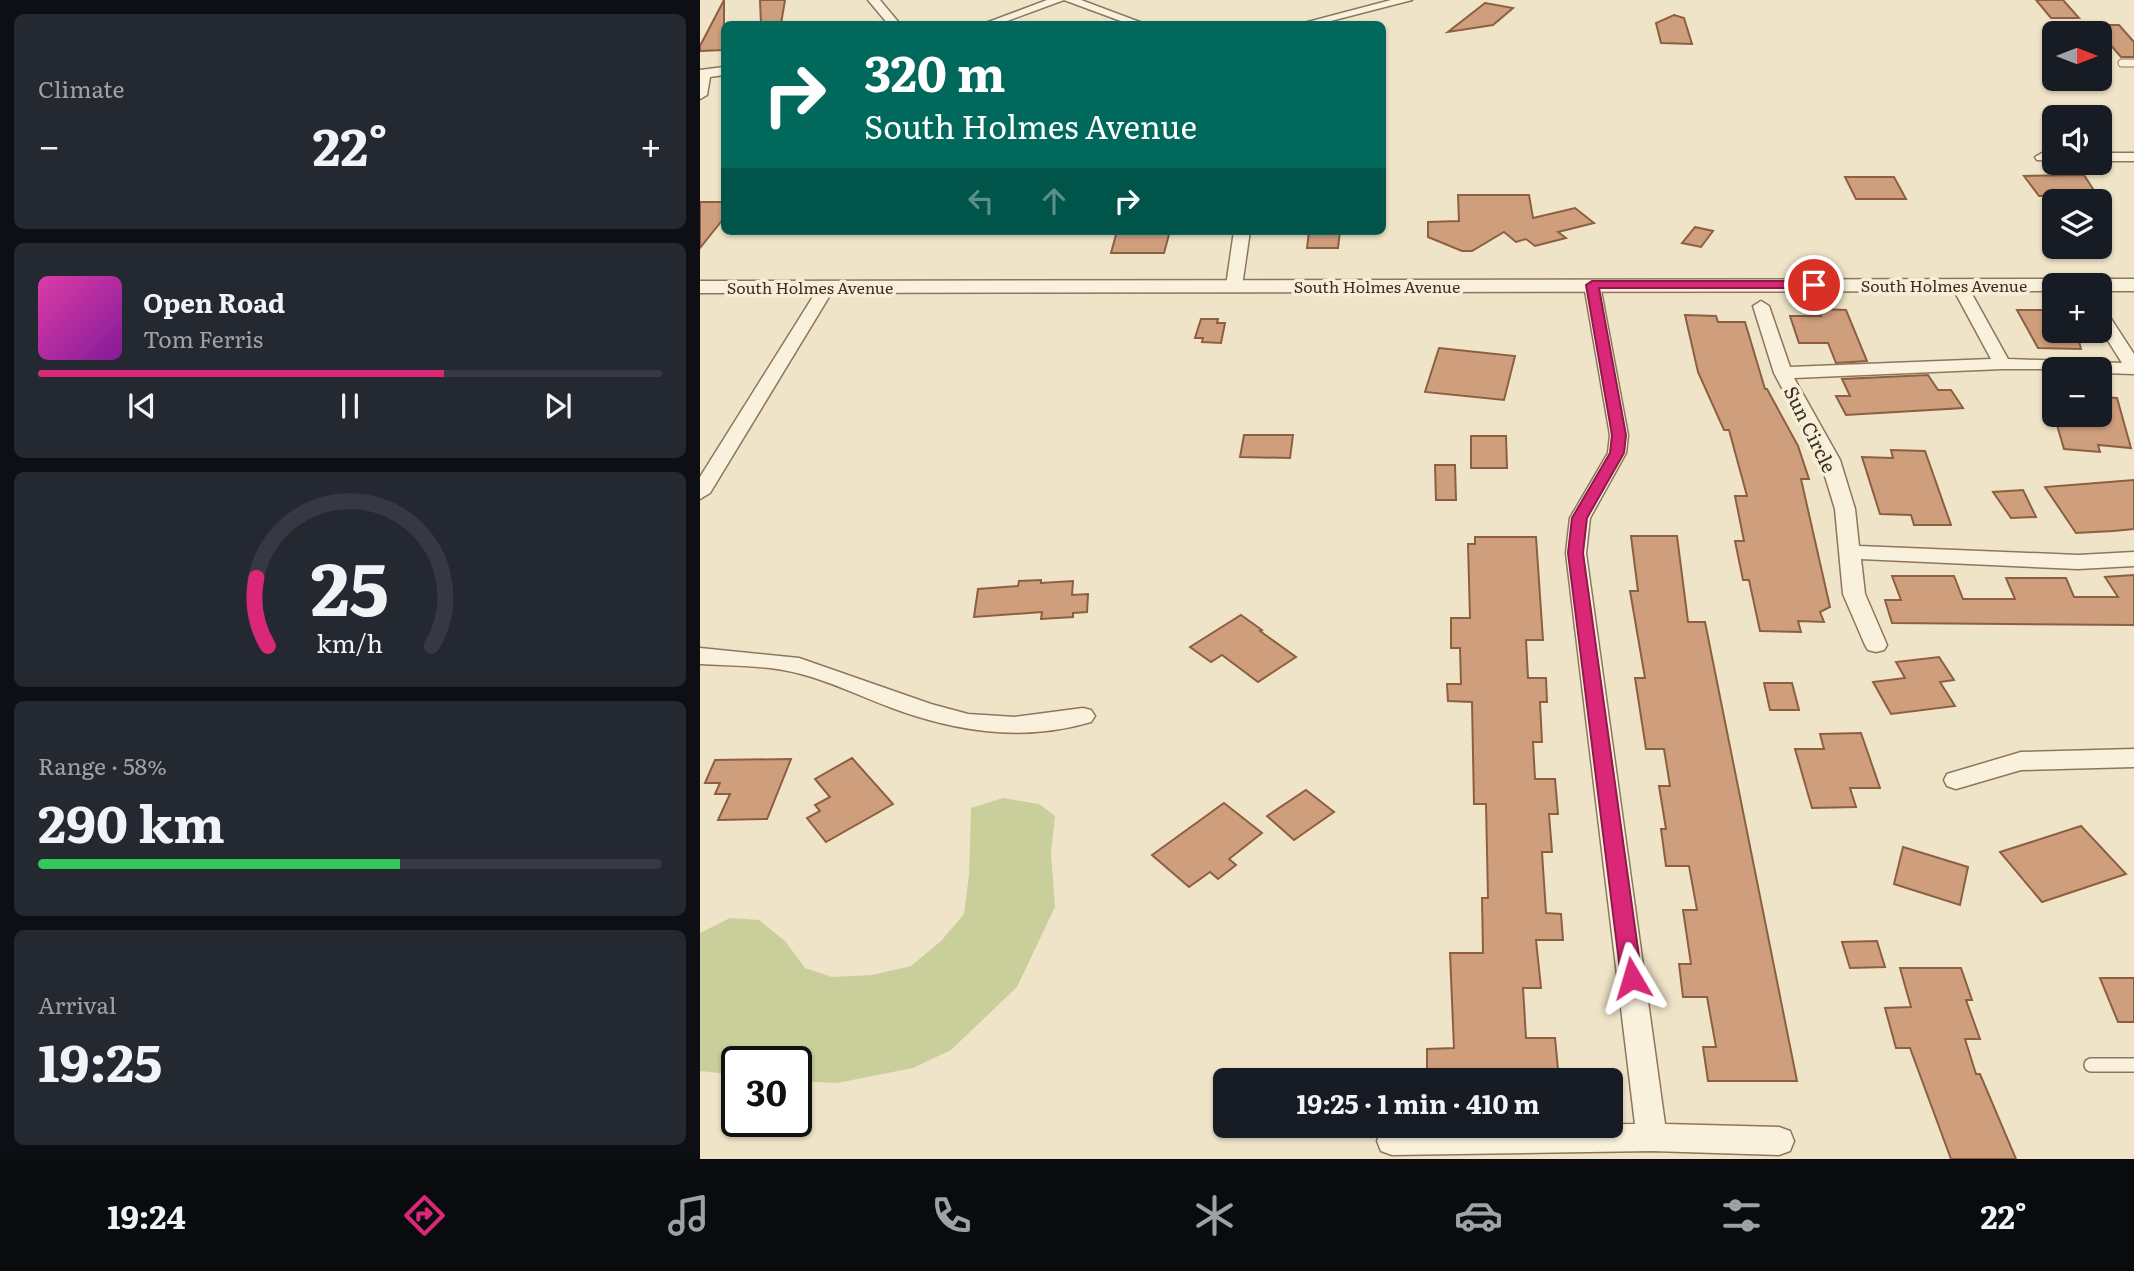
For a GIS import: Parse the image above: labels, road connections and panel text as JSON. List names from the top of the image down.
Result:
{
  "streets": {
    "street": ["South Holmes Avenue", "Sun Circle"]
  },
  "north": "right",
  "page": {
    "tile": [
      "Climate",
      ["Range · 58%", "290 km"],
      ["Arrival", "19:25"]
    ],
    "map_buttons": ["+", "−"],
    "turn": ["320 m", "South Holmes Avenue"],
    "heat": ["−", "22°", "+"],
    "song": ["Open Road", "Tom Ferris"],
    "limit": "30",
    "trip": "19:25 · 1 min · 410 m",
    "tabs": ["19:24", "22°"],
    "gauge": ["25", "km/h"]
  }
}
